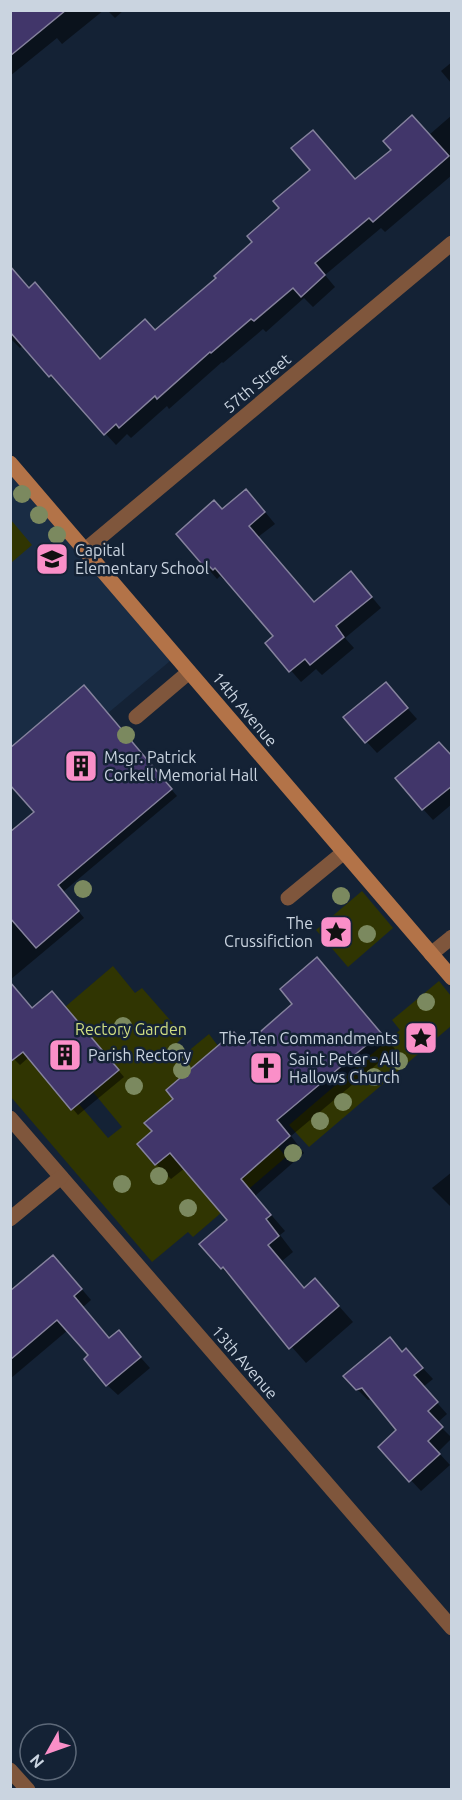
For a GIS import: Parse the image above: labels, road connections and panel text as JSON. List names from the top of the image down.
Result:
{
  "streets": {
    "street": ["57th Street", "14th Avenue", "13th Avenue"]
  },
  "crossings": [
    ["57th Street", "14th Avenue"]
  ],
  "parks": ["Rectory Garden"],
  "places": {
    "school or university": ["Capital Elementary School"],
    "building": ["Msgr. Patrick Corkell Memorial Hall", "Parish Rectory"],
    "place": ["The Crussifiction", "The Ten Commandments"],
    "church": ["Saint Peter - All Hallows Church"]
  },
  "north": "bottom left"
}
